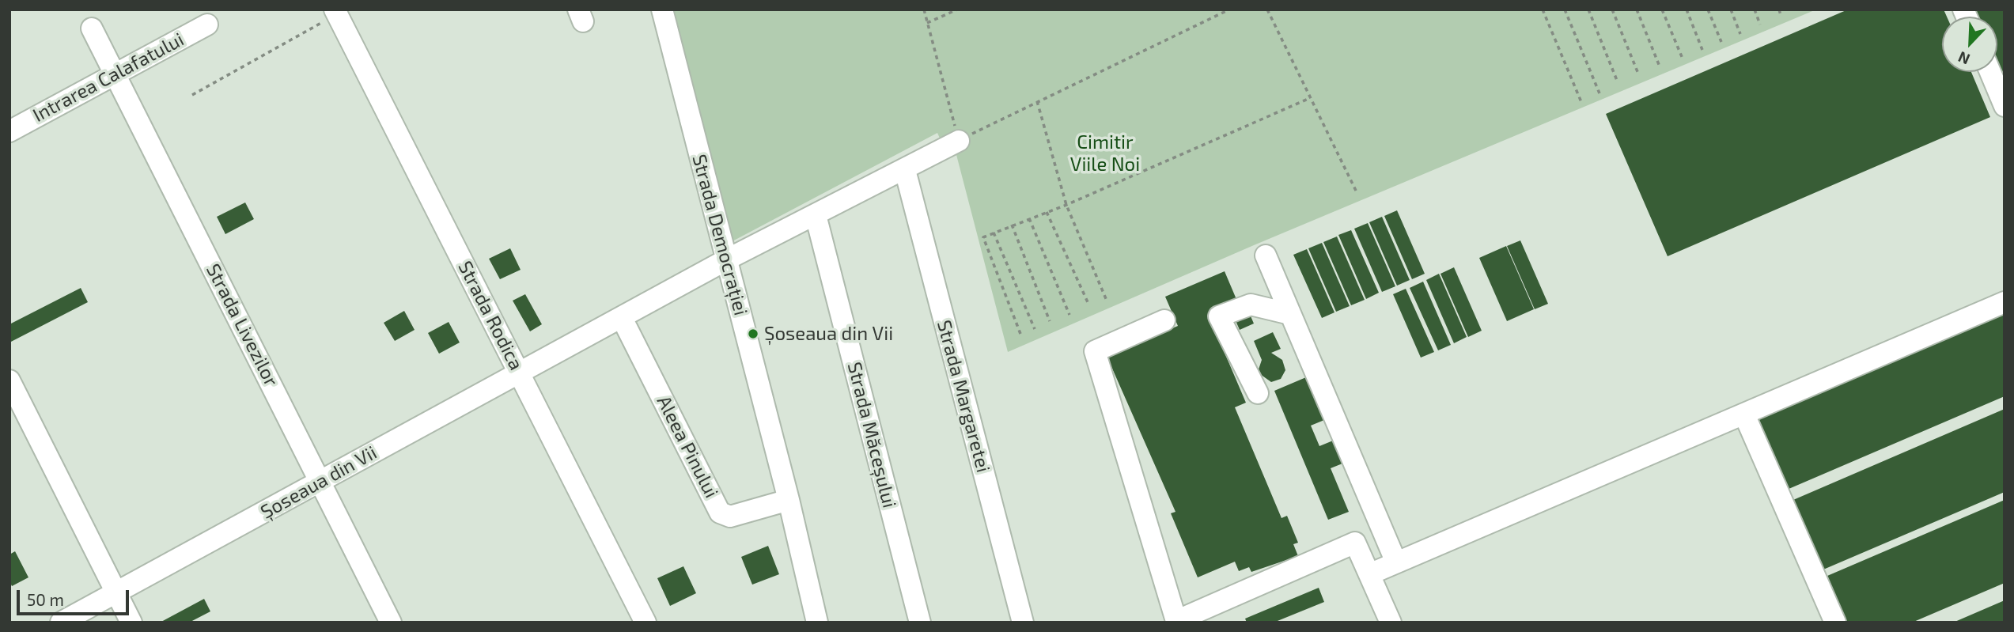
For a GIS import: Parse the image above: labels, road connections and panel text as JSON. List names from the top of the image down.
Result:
{
  "streets": {
    "street": [
      "Intrarea Calafatului",
      "Strada Democrației",
      "Strada Rodica",
      "Strada Livezilor",
      "Strada Margaretei",
      "Strada Măceșului",
      "Aleea Pinului",
      "Șoseaua din Vii"
    ]
  },
  "crossings": [
    ["Intrarea Calafatului", "Strada Livezilor"],
    ["Strada Democrației", "Aleea Pinului"],
    ["Strada Democrației", "Șoseaua din Vii"],
    ["Strada Rodica", "Șoseaua din Vii"],
    ["Strada Livezilor", "Șoseaua din Vii"],
    ["Strada Margaretei", "Șoseaua din Vii"],
    ["Strada Măceșului", "Șoseaua din Vii"],
    ["Aleea Pinului", "Șoseaua din Vii"]
  ],
  "parks": ["Cimitir Viile Noi"],
  "places": ["Șoseaua din Vii"],
  "scale_bar": "50 m",
  "north": "bottom left"
}
